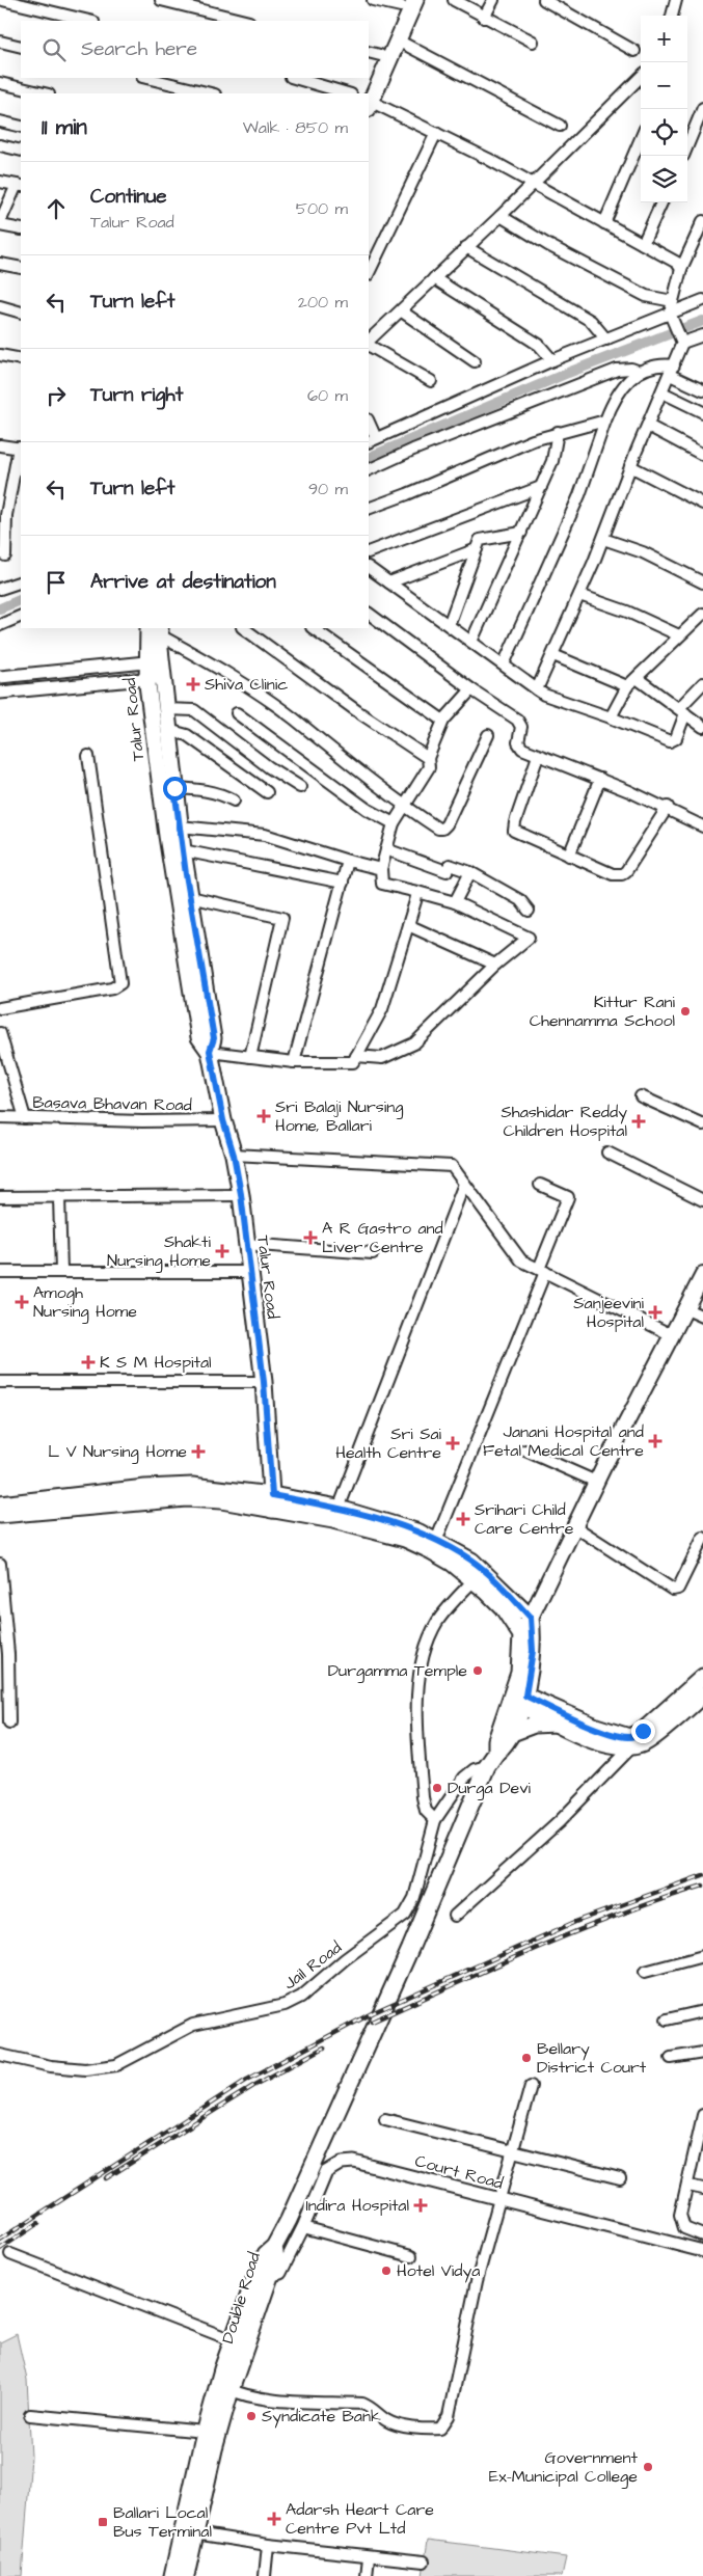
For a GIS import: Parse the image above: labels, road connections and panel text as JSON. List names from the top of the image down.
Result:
{
  "streets": {
    "main road": ["Talur Road", "Double Road"],
    "street": ["Basava Bhavan Road", "Jail Road", "Court Road"]
  },
  "crossings": [
    ["Talur Road", "Basava Bhavan Road"],
    ["Court Road", "Double Road"]
  ],
  "places": {
    "health": [
      "Shiva Clinic",
      "Sri Balaji Nursing Home, Ballari",
      "Shashidar Reddy Children Hospital",
      "A R Gastro and Liver Centre",
      "Shakti Nursing Home",
      "Amogh Nursing Home",
      "Sanjeevini Hospital",
      "K S M Hospital",
      "Janani Hospital and Fetal Medical Centre",
      "Sri Sai Health Centre",
      "L V Nursing Home",
      "Srihari Child Care Centre",
      "Indira Hospital",
      "Adarsh Heart Care Centre Pvt Ltd"
    ],
    "other": [
      "Kittur Rani Chennamma School",
      "Durgamma Temple",
      "Durga Devi",
      "Bellary District Court",
      "Hotel Vidya",
      "Syndicate Bank",
      "Government Ex-Municipal College"
    ],
    "transit": ["Ballari Local Bus Terminal"]
  },
  "page": {
    "map_buttons": ["+", "−"],
    "search": "Search here",
    "heading": ["11 min", "Walk · 850 m"],
    "list": [
      ["Continue", "Talur Road", "500 m"],
      ["Turn left", "200 m"],
      ["Turn right", "60 m"],
      ["Turn left", "90 m"],
      "Arrive at destination"
    ]
  }
}
